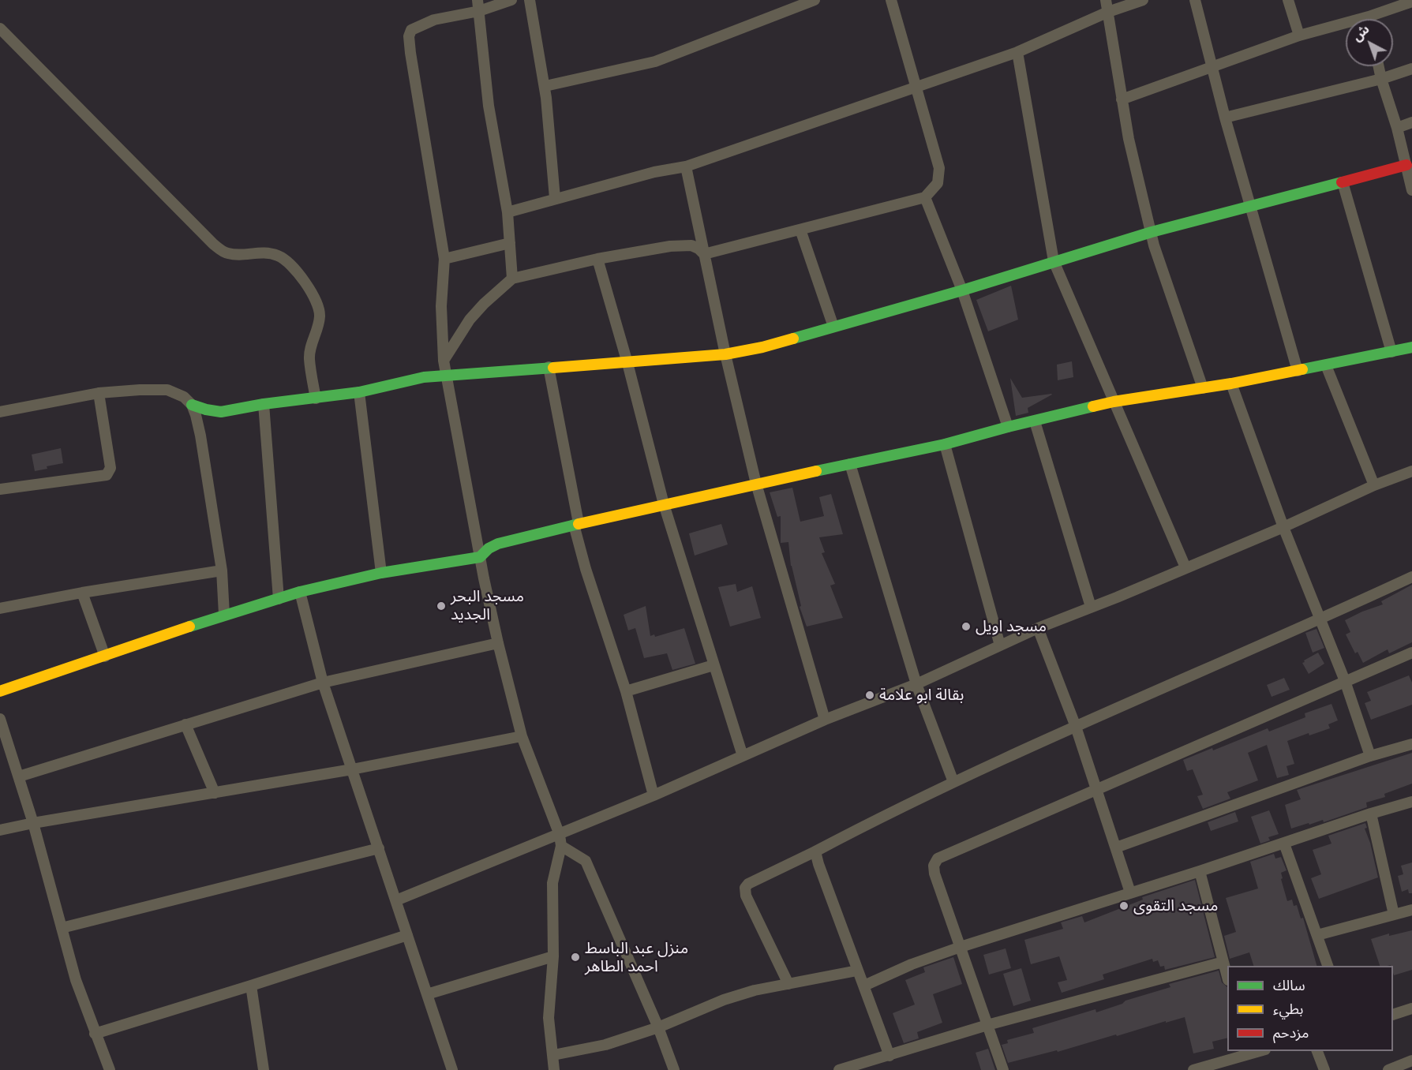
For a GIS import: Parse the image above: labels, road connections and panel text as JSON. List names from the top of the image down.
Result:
{
  "places": [
    "مسجد البحر الجديد",
    "مسجد اويل",
    "بقالة ابو علامة",
    "مسجد التقوى",
    "منزل عبد الباسط احمد الطاهر"
  ],
  "legend": ["سالك", "بطيء", "مزدحم"],
  "north": "top left"
}
